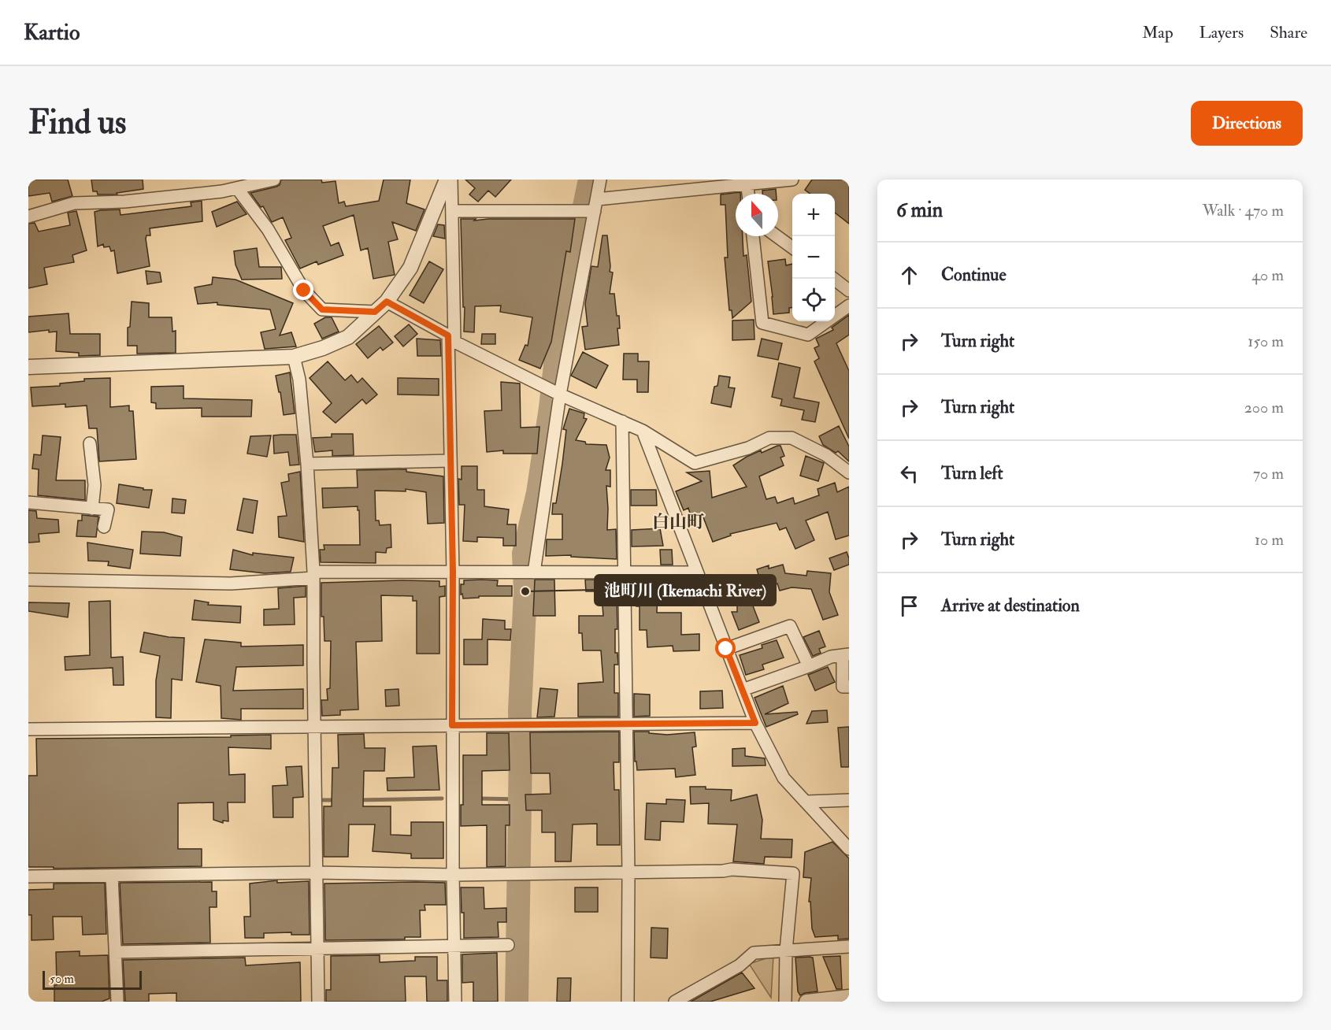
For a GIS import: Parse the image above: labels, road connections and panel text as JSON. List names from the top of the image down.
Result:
{
  "districts": ["白山町"],
  "places": ["池町川 (Ikemachi River)"],
  "scale_bar": "50 m",
  "north": "top",
  "page": {
    "header": "Kartio",
    "nav": ["Map", "Layers", "Share"],
    "buttons": "Directions",
    "title": "Find us",
    "heading": ["6 min", "Walk · 470 m"],
    "map_buttons": ["+", "−"],
    "list": [
      ["Continue", "40 m"],
      ["Turn right", "150 m"],
      ["Turn right", "200 m"],
      ["Turn left", "70 m"],
      ["Turn right", "10 m"],
      "Arrive at destination"
    ],
    "scale": "50 m"
  }
}
